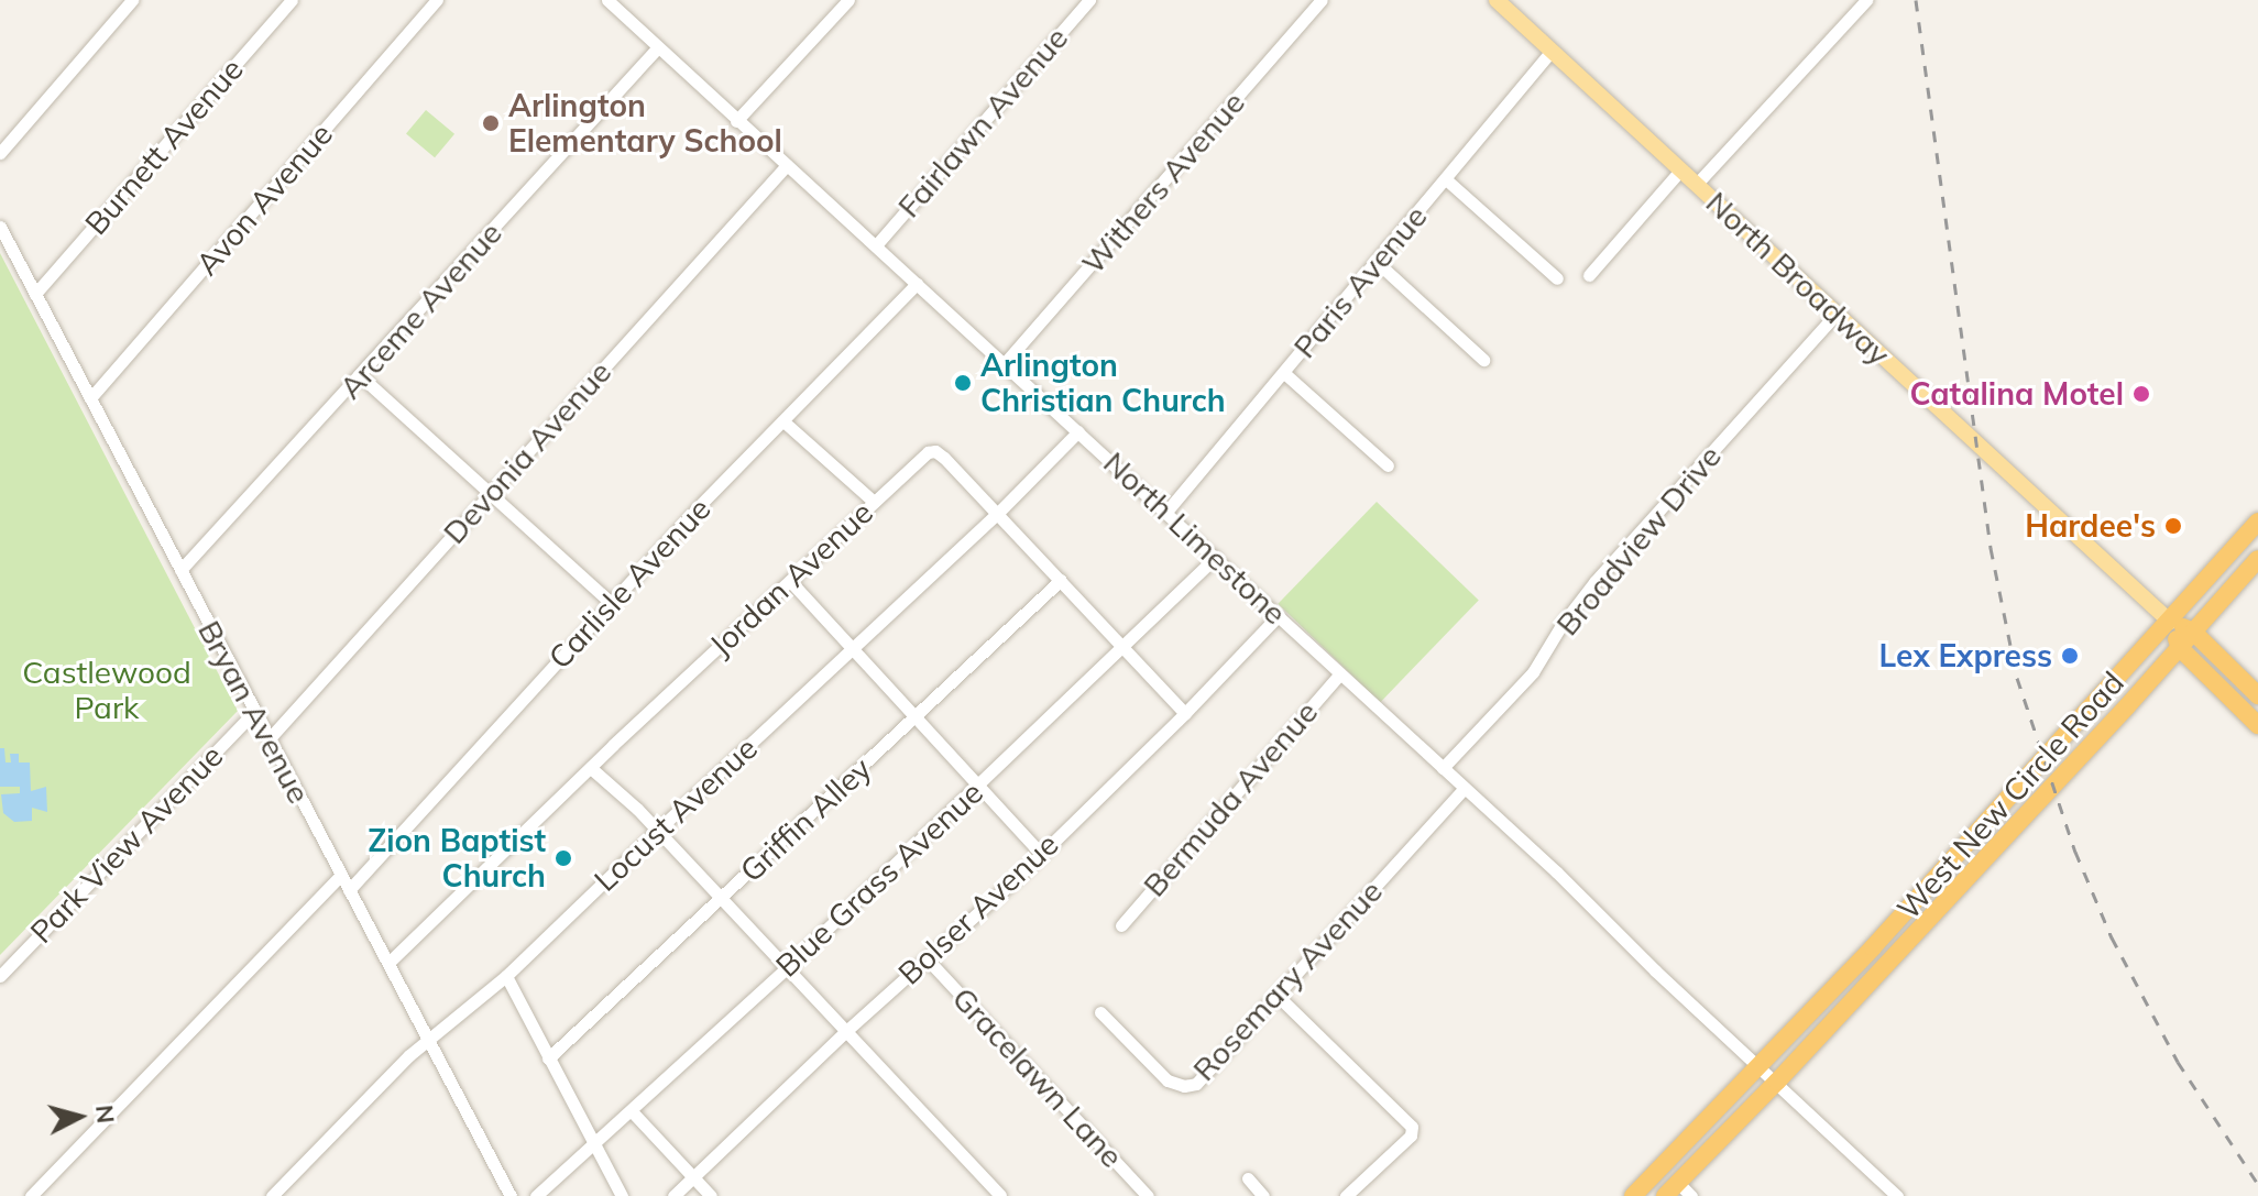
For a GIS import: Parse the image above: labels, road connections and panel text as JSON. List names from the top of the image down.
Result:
{
  "streets": {
    "highway": ["North Broadway", "West New Circle Road"],
    "street": [
      "Fairlawn Avenue",
      "Burnett Avenue",
      "Withers Avenue",
      "Avon Avenue",
      "Paris Avenue",
      "Arceme Avenue",
      "Devonia Avenue",
      "North Limestone",
      "Broadview Drive",
      "Jordan Avenue",
      "Carlisle Avenue",
      "Bryan Avenue",
      "Bermuda Avenue",
      "Locust Avenue",
      "Griffin Alley",
      "Park View Avenue",
      "Blue Grass Avenue",
      "Bolser Avenue",
      "Rosemary Avenue",
      "Gracelawn Lane"
    ]
  },
  "crossings": [
    ["Fairlawn Avenue", "North Limestone"],
    ["Burnett Avenue", "Bryan Avenue"],
    ["Withers Avenue", "North Limestone"],
    ["Avon Avenue", "Bryan Avenue"],
    ["North Broadway", "Paris Avenue"],
    ["North Broadway", "Broadview Drive"],
    ["North Broadway", "West New Circle Road"],
    ["Paris Avenue", "North Limestone"],
    ["Arceme Avenue", "North Limestone"],
    ["Arceme Avenue", "Bryan Avenue"],
    ["Devonia Avenue", "North Limestone"],
    ["Devonia Avenue", "Bryan Avenue"],
    ["North Limestone", "Broadview Drive"],
    ["North Limestone", "Carlisle Avenue"],
    ["North Limestone", "West New Circle Road"],
    ["North Limestone", "Bermuda Avenue"],
    ["North Limestone", "Locust Avenue"],
    ["North Limestone", "Blue Grass Avenue"],
    ["North Limestone", "Bolser Avenue"],
    ["North Limestone", "Rosemary Avenue"],
    ["Jordan Avenue", "Bryan Avenue"],
    ["Jordan Avenue", "Locust Avenue"],
    ["Jordan Avenue", "Griffin Alley"],
    ["Jordan Avenue", "Blue Grass Avenue"],
    ["Jordan Avenue", "Bolser Avenue"],
    ["Carlisle Avenue", "Bryan Avenue"],
    ["Bryan Avenue", "Locust Avenue"],
    ["Bryan Avenue", "Park View Avenue"],
    ["Bolser Avenue", "Gracelawn Lane"]
  ],
  "parks": ["Castlewood Park"],
  "places": [
    "Arlington Elementary School",
    "Arlington Christian Church",
    "Catalina Motel",
    "Hardee's",
    "Lex Express",
    "Zion Baptist Church"
  ],
  "north": "right"
}
